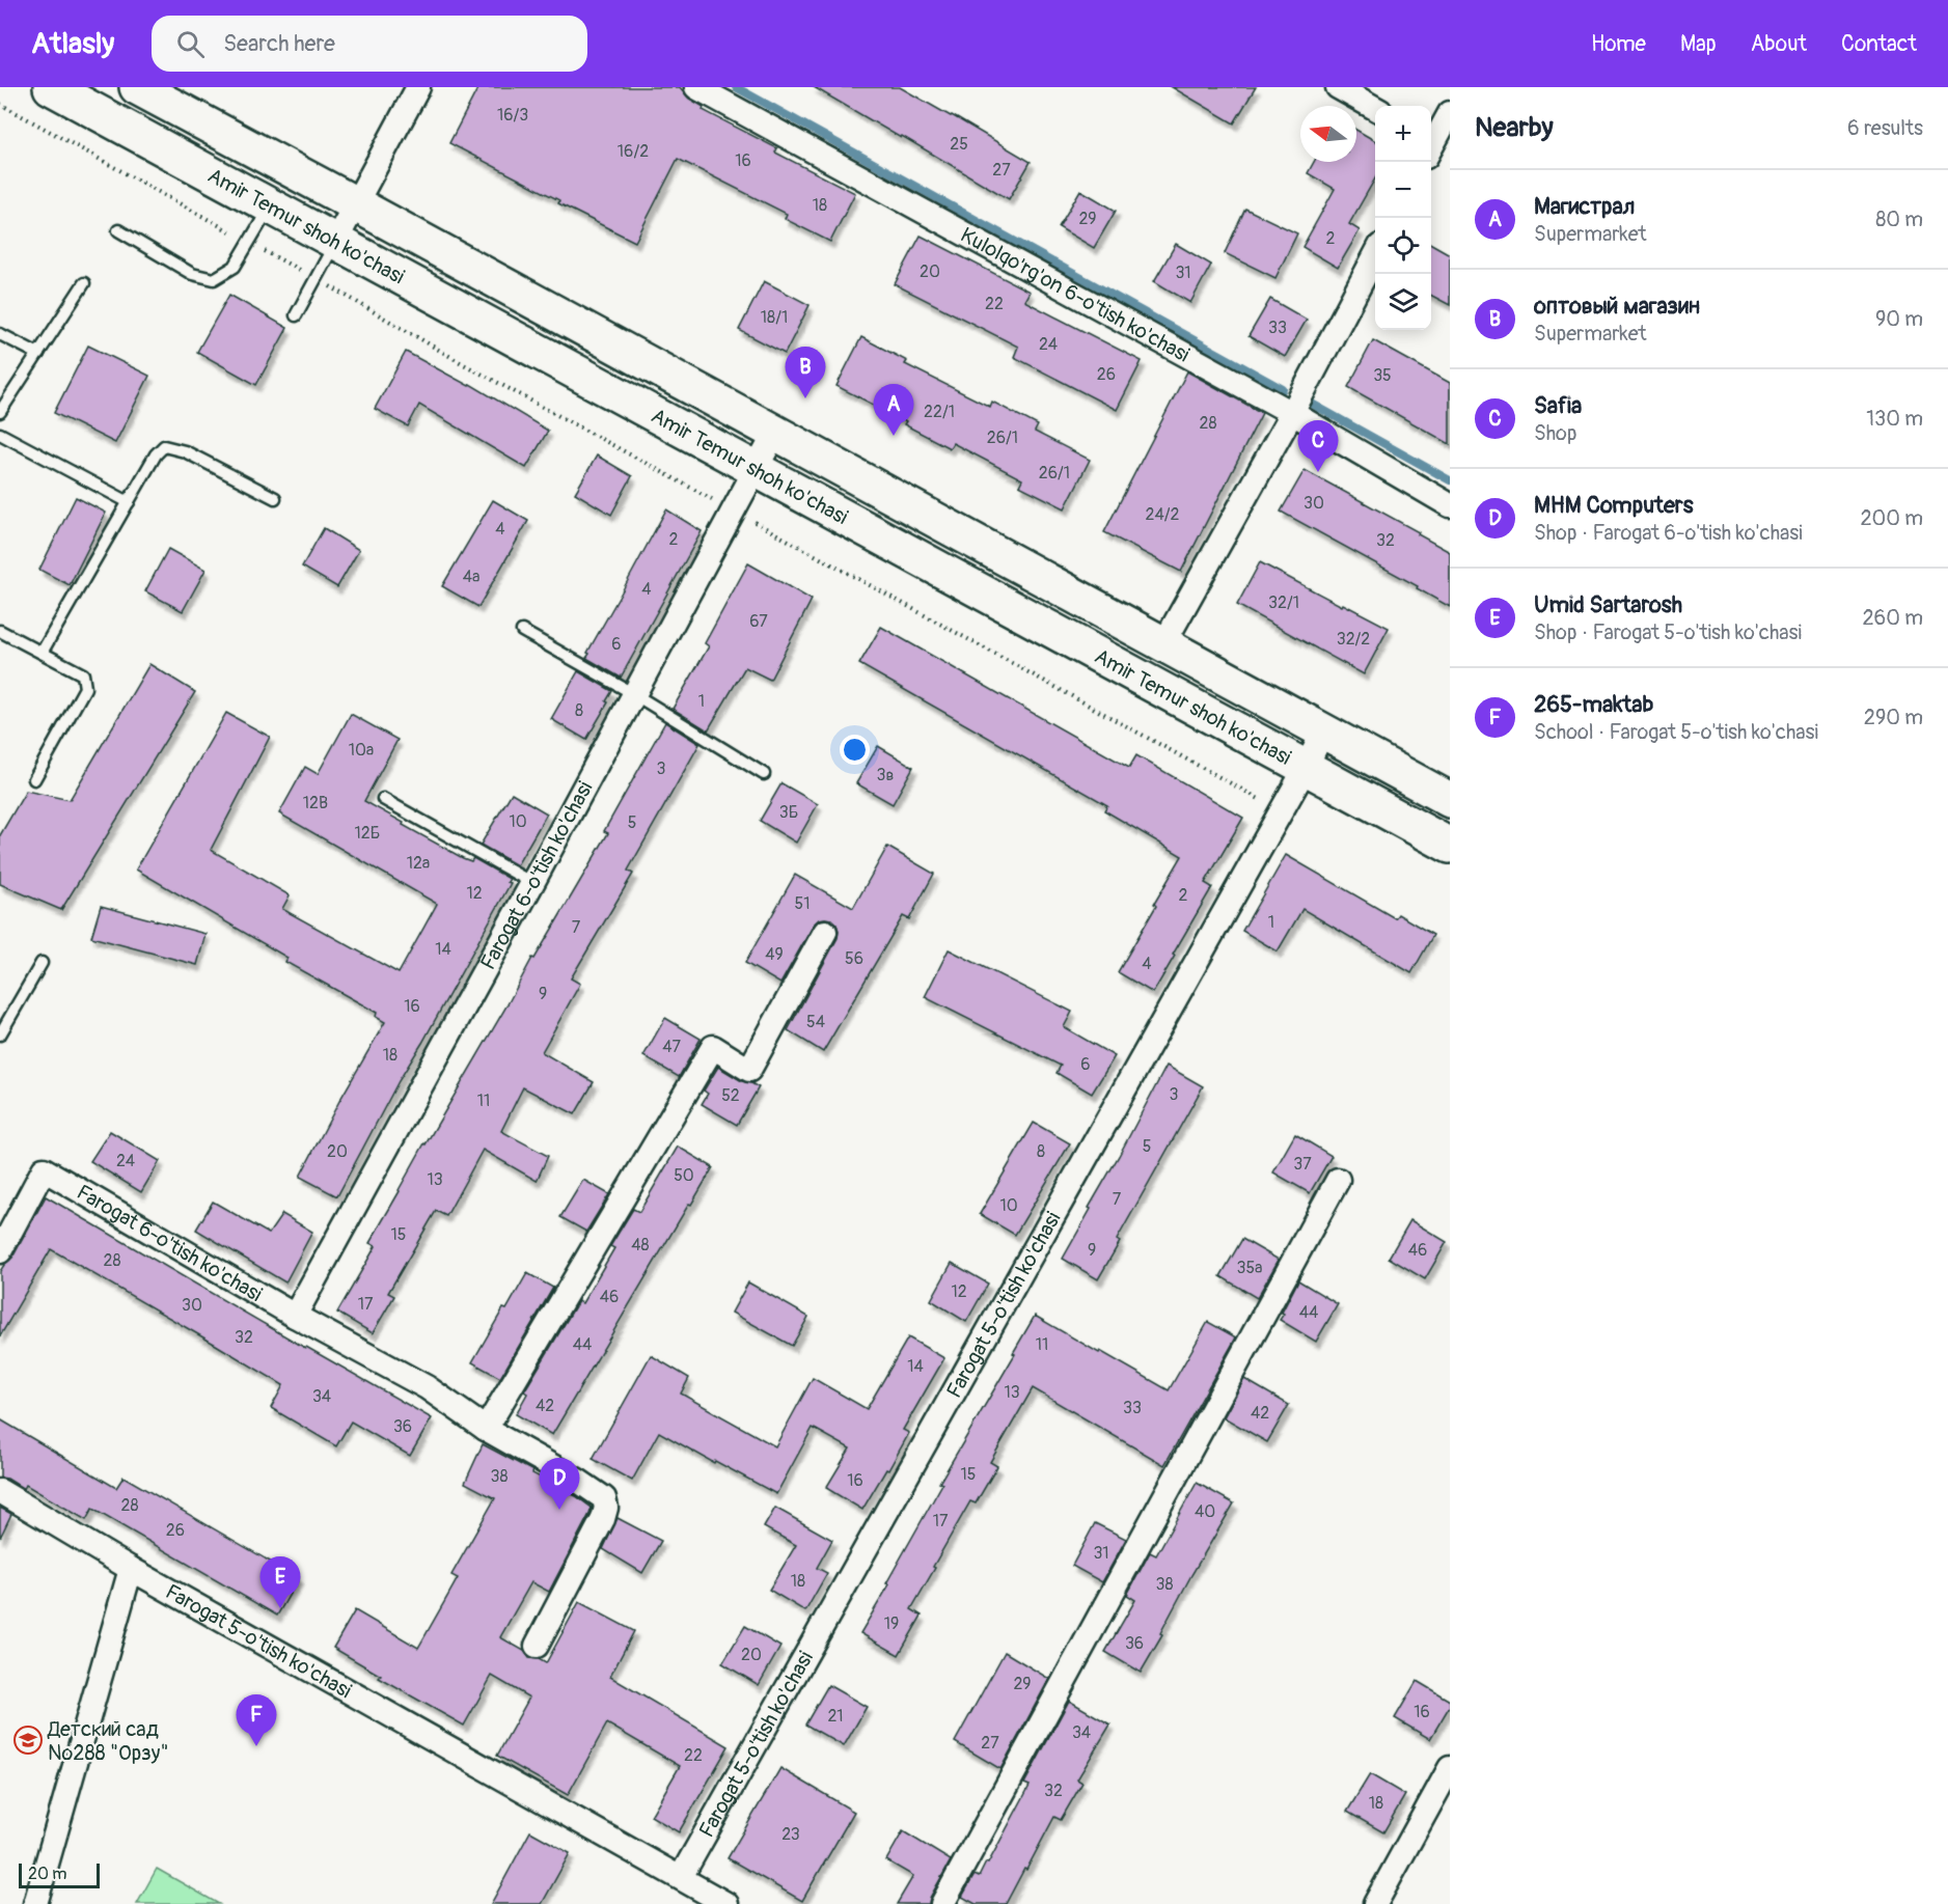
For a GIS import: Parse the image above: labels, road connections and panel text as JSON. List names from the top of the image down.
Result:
{
  "streets": {
    "main road": ["Amir Temur shoh ko'chasi"],
    "street": ["Kulolqo'rg'on 6-o'tish ko'chasi", "Farogat 6-o'tish ko'chasi", "Farogat 5-o'tish ko'chasi"]
  },
  "crossings": [
    ["Amir Temur shoh ko'chasi", "Farogat 6-o'tish ko'chasi"],
    ["Amir Temur shoh ko'chasi", "Farogat 5-o'tish ko'chasi"]
  ],
  "places": {
    "school or university": ["Детский сад №288 \"Орзу\""]
  },
  "house_numbers": [
    "16/3",
    "25",
    "16/2",
    "16",
    "27",
    "18",
    "29",
    "2",
    "20",
    "31",
    "22",
    "18/1",
    "33",
    "24",
    "26",
    "35",
    "22/1",
    "28",
    "26/1",
    "26/1",
    "30",
    "24/2",
    "4",
    "2",
    "32",
    "4а",
    "4",
    "32/1",
    "67",
    "32/2",
    "6",
    "1",
    "8",
    "10а",
    "3",
    "3в",
    "12В",
    "3Б",
    "10",
    "5",
    "12Б",
    "12а",
    "12",
    "2",
    "51",
    "1",
    "7",
    "14",
    "49",
    "56",
    "4",
    "9",
    "16",
    "54",
    "47",
    "18",
    "6",
    "3",
    "52",
    "11",
    "5",
    "20",
    "8",
    "24",
    "37",
    "50",
    "13",
    "7",
    "10",
    "15",
    "48",
    "9",
    "46",
    "28",
    "35a",
    "12",
    "46",
    "17",
    "30",
    "44",
    "32",
    "44",
    "11",
    "14",
    "13",
    "34",
    "42",
    "33",
    "42",
    "36",
    "15",
    "38",
    "16",
    "28",
    "40",
    "17",
    "26",
    "31",
    "18",
    "38",
    "19",
    "36",
    "20",
    "29",
    "16",
    "21",
    "34",
    "27",
    "22",
    "32",
    "18",
    "23"
  ],
  "scale_bar": "20 m",
  "north": "left",
  "page": {
    "header": "Atlasly",
    "search": "Search here",
    "nav": [
      "Home",
      "Map",
      "About",
      "Contact"
    ],
    "heading": ["Nearby", "6 results"],
    "map_buttons": ["+", "−"],
    "list": [
      {
        "mark": "A",
        "name": "Магистрал",
        "note": "Supermarket",
        "value": "80 m"
      },
      {
        "mark": "B",
        "name": "оптовый магазин",
        "note": "Supermarket",
        "value": "90 m"
      },
      {
        "mark": "C",
        "name": "Safia",
        "note": "Shop",
        "value": "130 m"
      },
      {
        "mark": "D",
        "name": "MHM Computers",
        "note": "Shop · Farogat 6-o'tish ko'chasi",
        "value": "200 m"
      },
      {
        "mark": "E",
        "name": "Umid Sartarosh",
        "note": "Shop · Farogat 5-o'tish ko'chasi",
        "value": "260 m"
      },
      {
        "mark": "F",
        "name": "265-maktab",
        "note": "School · Farogat 5-o'tish ko'chasi",
        "value": "290 m"
      }
    ],
    "pins": [
      "B",
      "A",
      "C",
      "D",
      "E",
      "F"
    ],
    "scale": "20 m"
  }
}
